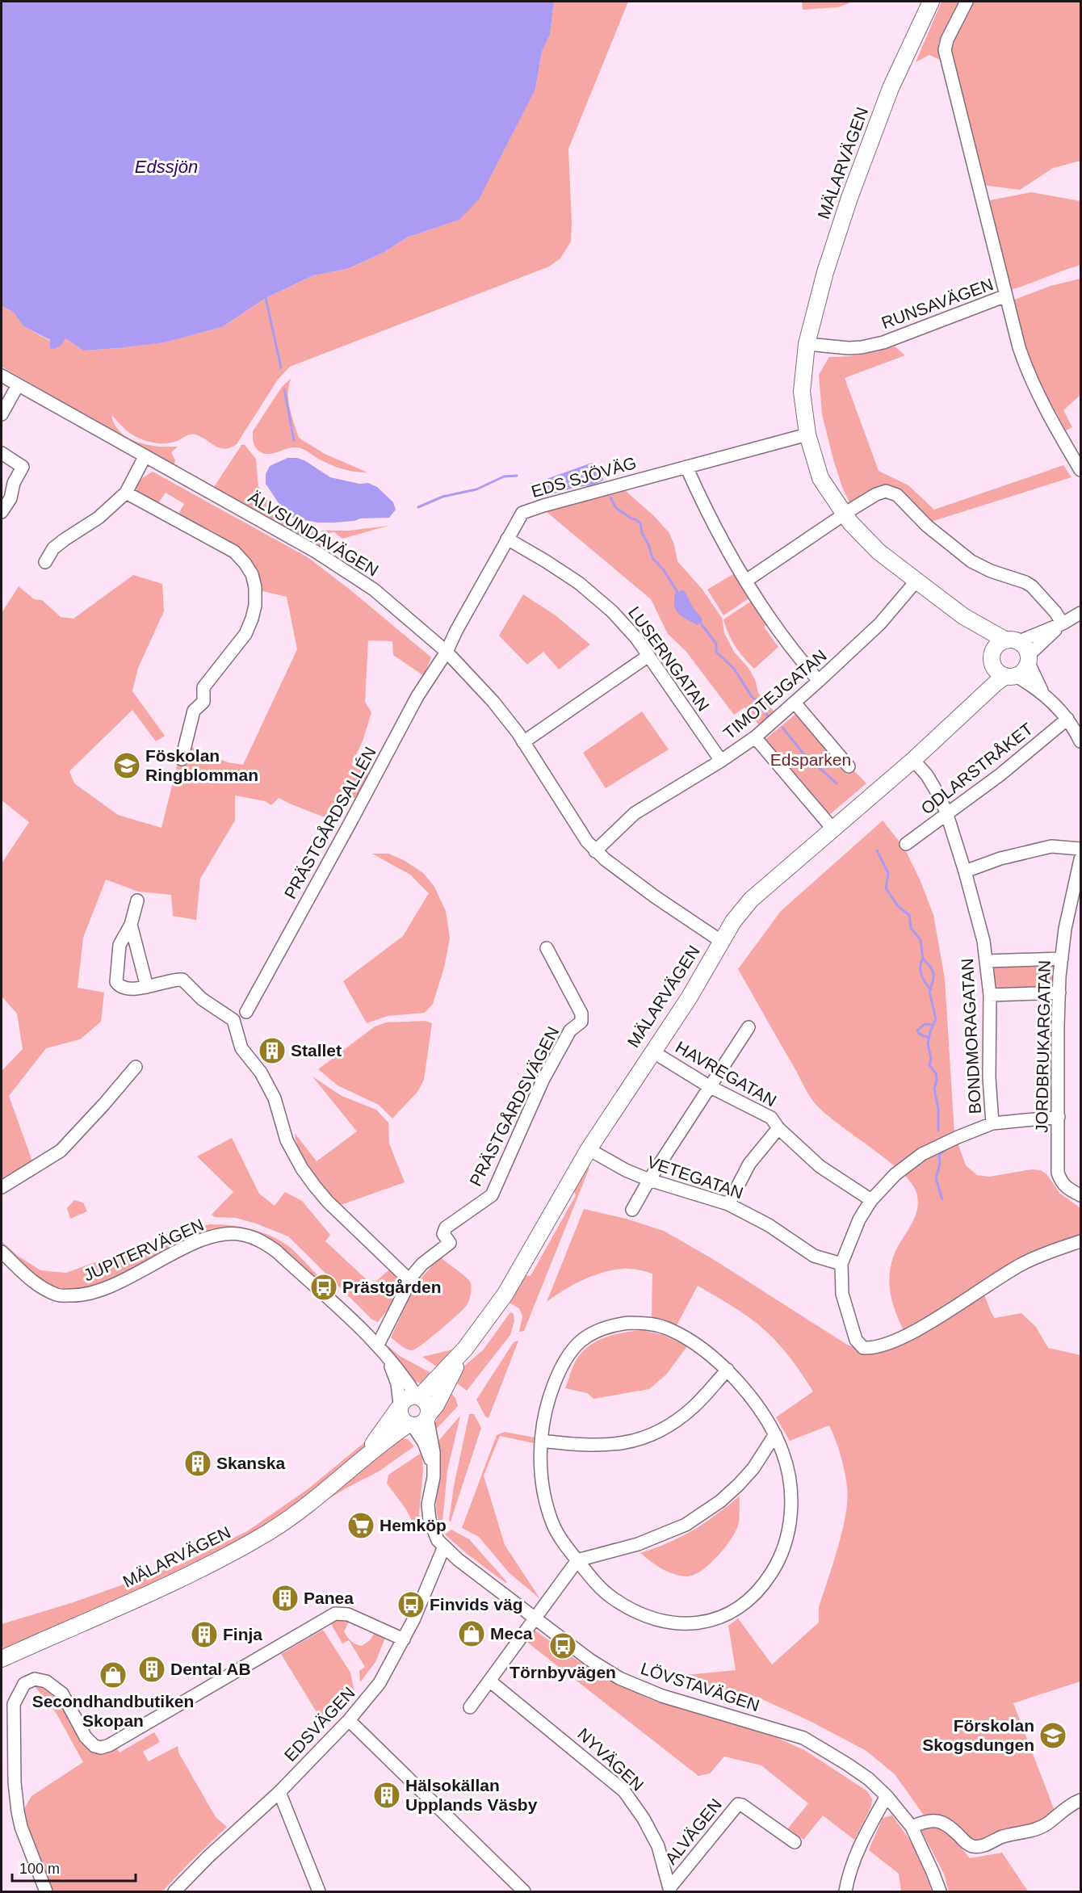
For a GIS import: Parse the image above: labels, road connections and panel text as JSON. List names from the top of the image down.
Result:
{
  "streets": {
    "main road": ["MÄLARVÄGEN"],
    "street": [
      "RUNSAVÄGEN",
      "EDS SJÖVÄG",
      "ÄLVSUNDAVÄGEN",
      "LUSERNGATAN",
      "TIMOTEJGATAN",
      "ODLARSTRÅKET",
      "PRÄSTGÅRDSALLÉN",
      "BONDMORAGATAN",
      "JORDBRUKARGATAN",
      "HAVREGATAN",
      "PRÄSTGÅRDSVÄGEN",
      "VETEGATAN",
      "JUPITERVÄGEN",
      "LÖVSTAVÄGEN",
      "EDSVÄGEN",
      "NYVÄGEN",
      "ALVÄGEN"
    ]
  },
  "crossings": [
    ["MÄLARVÄGEN", "RUNSAVÄGEN"],
    ["MÄLARVÄGEN", "EDS SJÖVÄG"],
    ["MÄLARVÄGEN", "ÄLVSUNDAVÄGEN"],
    ["MÄLARVÄGEN", "TIMOTEJGATAN"],
    ["MÄLARVÄGEN", "BONDMORAGATAN"],
    ["MÄLARVÄGEN", "HAVREGATAN"],
    ["MÄLARVÄGEN", "VETEGATAN"],
    ["MÄLARVÄGEN", "JUPITERVÄGEN"],
    ["MÄLARVÄGEN", "LÖVSTAVÄGEN"],
    ["EDS SJÖVÄG", "ÄLVSUNDAVÄGEN"],
    ["EDS SJÖVÄG", "LUSERNGATAN"],
    ["EDS SJÖVÄG", "PRÄSTGÅRDSALLÉN"],
    ["ÄLVSUNDAVÄGEN", "TIMOTEJGATAN"],
    ["ÄLVSUNDAVÄGEN", "PRÄSTGÅRDSALLÉN"],
    ["LUSERNGATAN", "TIMOTEJGATAN"],
    ["ODLARSTRÅKET", "BONDMORAGATAN"],
    ["PRÄSTGÅRDSVÄGEN", "JUPITERVÄGEN"],
    ["JUPITERVÄGEN", "LÖVSTAVÄGEN"],
    ["LÖVSTAVÄGEN", "EDSVÄGEN"],
    ["NYVÄGEN", "ALVÄGEN"]
  ],
  "water": ["Edssjön"],
  "parks": ["Edsparken"],
  "places": {
    "school or university": ["Föskolan Ringblomman", "Förskolan Skogsdungen"],
    "building": [
      "Stallet",
      "Skanska",
      "Panea",
      "Finja",
      "Dental AB",
      "Hälsokällan Upplands Väsby"
    ],
    "bus stop": ["Prästgården", "Finvids väg", "Törnbyvägen"],
    "supermarket": ["Hemköp"],
    "shop": ["Meca", "Secondhandbutiken Skopan"]
  },
  "scale_bar": "100 m"
}
